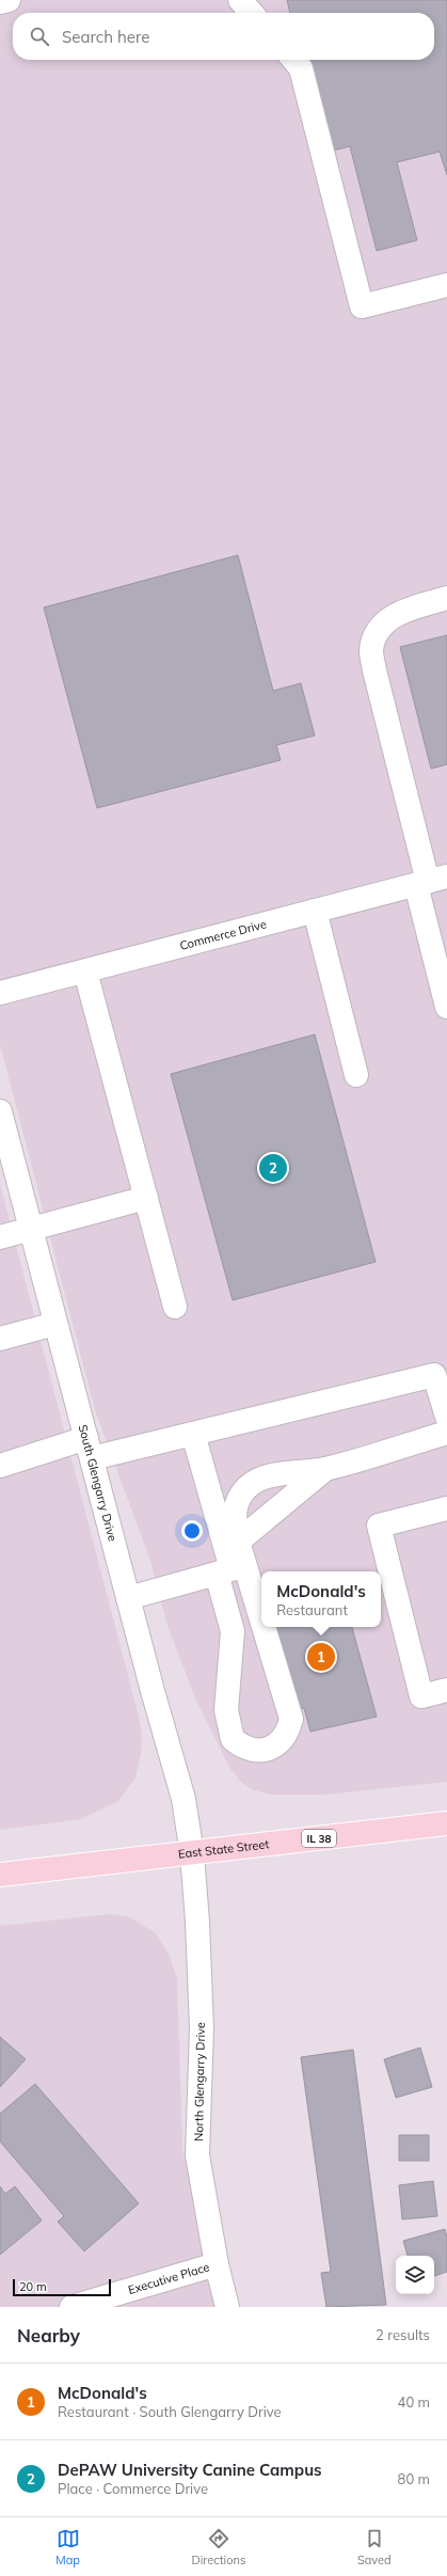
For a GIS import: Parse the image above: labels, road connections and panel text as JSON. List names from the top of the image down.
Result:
{
  "streets": {
    "main road": ["IL 38", "East State Street"],
    "street": [
      "Commerce Drive",
      "South Glengarry Drive",
      "North Glengarry Drive",
      "Executive Place"
    ]
  },
  "crossings": [
    ["South Glengarry Drive", "East State Street"],
    ["South Glengarry Drive", "North Glengarry Drive"],
    ["East State Street", "North Glengarry Drive"],
    ["North Glengarry Drive", "Executive Place"]
  ],
  "scale_bar": "20 m",
  "page": {
    "search": "Search here",
    "pins": ["2", "1"],
    "popup": ["McDonald's", "Restaurant"],
    "scale": "20 m",
    "heading": ["Nearby", "2 results"],
    "list": [
      {
        "mark": "1",
        "name": "McDonald's",
        "note": "Restaurant · South Glengarry Drive",
        "value": "40 m"
      },
      {
        "mark": "2",
        "name": "DePAW University Canine Campus",
        "note": "Place · Commerce Drive",
        "value": "80 m"
      }
    ],
    "nav": ["Map", "Directions", "Saved"]
  }
}
